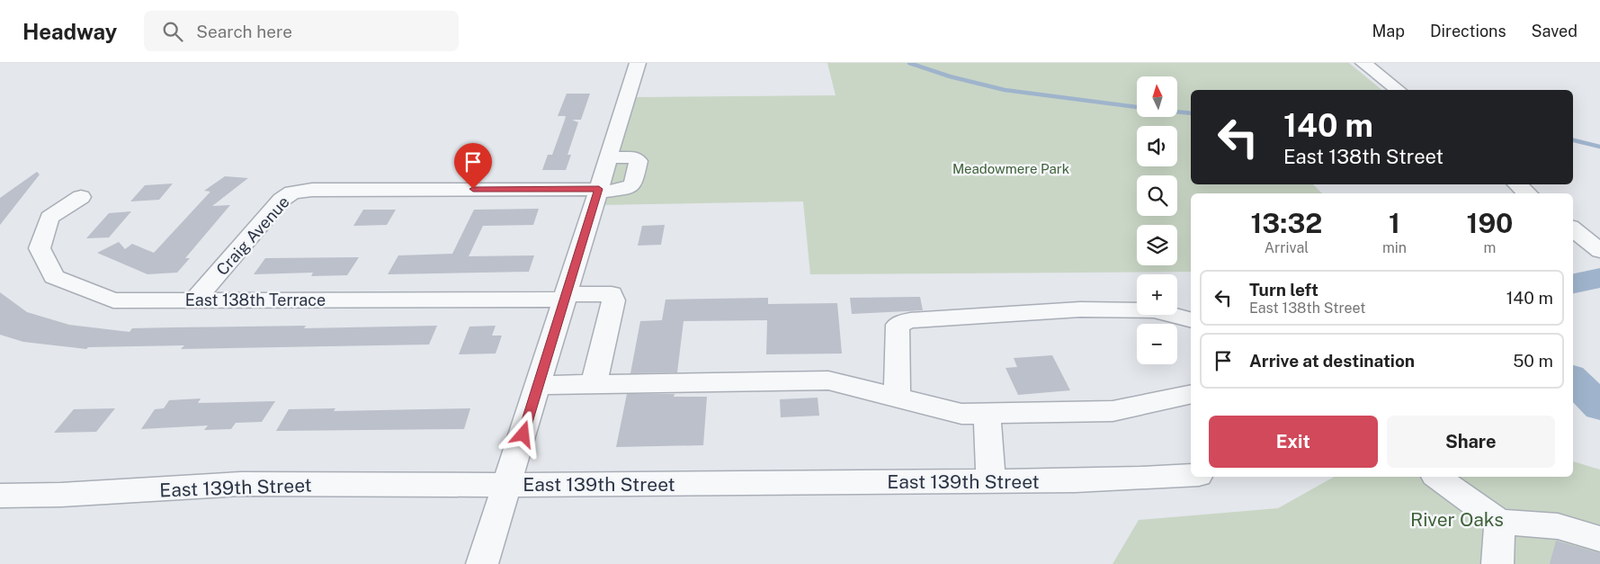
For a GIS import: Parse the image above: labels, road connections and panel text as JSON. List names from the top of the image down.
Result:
{
  "streets": {
    "street": ["Craig Avenue", "East 138th Terrace", "East 139th Street"]
  },
  "crossings": [
    ["Craig Avenue", "East 138th Terrace"]
  ],
  "parks": ["Meadowmere Park", "River Oaks"],
  "north": "top",
  "page": {
    "header": "Headway",
    "search": "Search here",
    "nav": ["Map", "Directions", "Saved"],
    "map_buttons": ["+", "−"],
    "turn": ["140 m", "East 138th Street"],
    "eta": [
      "13:32",
      "Arrival",
      "1",
      "min",
      "190",
      "m"
    ],
    "list": [
      {
        "name": "Turn left",
        "note": "East 138th Street",
        "value": "140 m"
      },
      {
        "name": "Arrive at destination",
        "value": "50 m"
      }
    ],
    "buttons": ["Exit", "Share"]
  }
}
